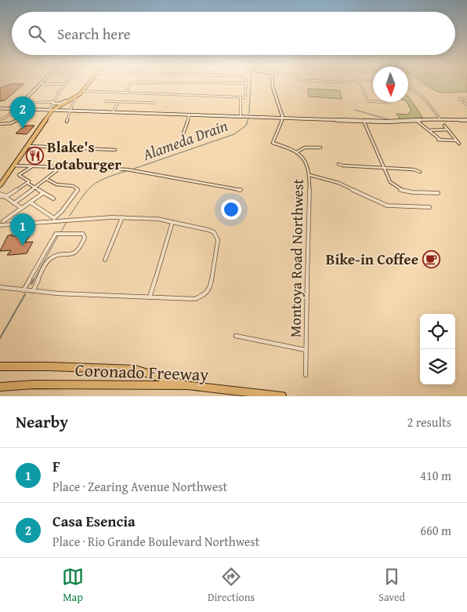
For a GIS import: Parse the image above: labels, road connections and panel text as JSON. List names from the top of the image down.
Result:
{
  "streets": {
    "highway": ["Coronado Freeway"],
    "street": ["Montoya Road Northwest"]
  },
  "water": ["Alameda Drain"],
  "places": {
    "restaurant": ["Blake's Lotaburger"],
    "cafe": ["Bike-in Coffee"]
  },
  "north": "bottom",
  "page": {
    "search": "Search here",
    "pins": ["2", "1"],
    "heading": ["Nearby", "2 results"],
    "list": [
      {
        "mark": "1",
        "name": "F",
        "note": "Place · Zearing Avenue Northwest",
        "value": "410 m"
      },
      {
        "mark": "2",
        "name": "Casa Esencia",
        "note": "Place · Rio Grande Boulevard Northwest",
        "value": "660 m"
      }
    ],
    "nav": ["Map", "Directions", "Saved"]
  }
}
